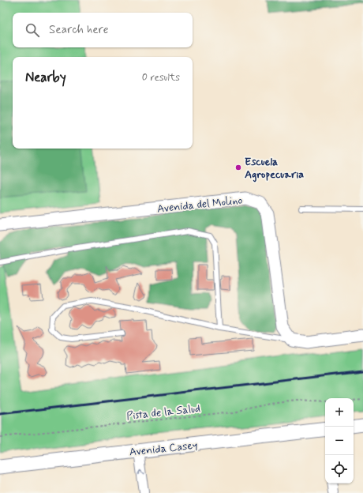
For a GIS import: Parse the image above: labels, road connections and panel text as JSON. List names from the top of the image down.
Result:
{
  "streets": {
    "main road": ["Avenida Casey"],
    "street": ["Avenida del Molino"],
    "path": ["Pista de la Salud"]
  },
  "places": ["Escuela Agropecuaria"],
  "page": {
    "search": "Search here",
    "heading": ["Nearby", "0 results"],
    "map_buttons": ["+", "−"]
  }
}
